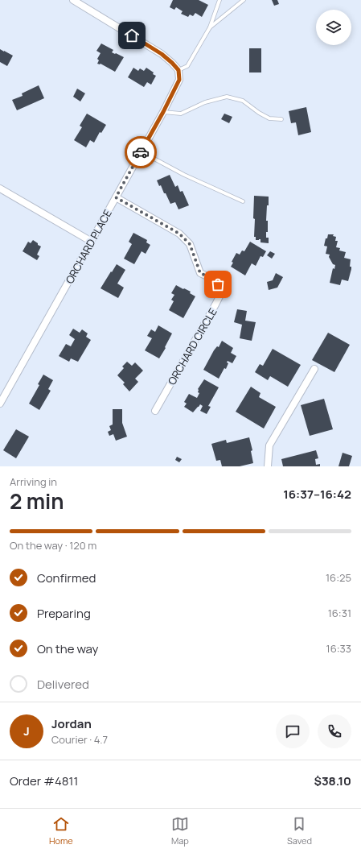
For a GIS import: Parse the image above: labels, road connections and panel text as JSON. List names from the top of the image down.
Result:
{
  "streets": {
    "street": ["ORCHARD PLACE", "ORCHARD CIRCLE"]
  },
  "crossings": [
    ["ORCHARD PLACE", "ORCHARD CIRCLE"]
  ],
  "page": {
    "heading": ["2 min", "Arriving in", "16:37–16:42"],
    "panel": [
      "Jordan",
      "Courier · 4.7",
      "Order #4811",
      "$38.10"
    ],
    "bar": "On the way · 120 m",
    "list": [
      ["Confirmed", "16:25"],
      ["Preparing", "16:31"],
      ["On the way", "16:33"],
      "Delivered"
    ],
    "round": "J",
    "tabs": ["Home", "Map", "Saved"]
  }
}
